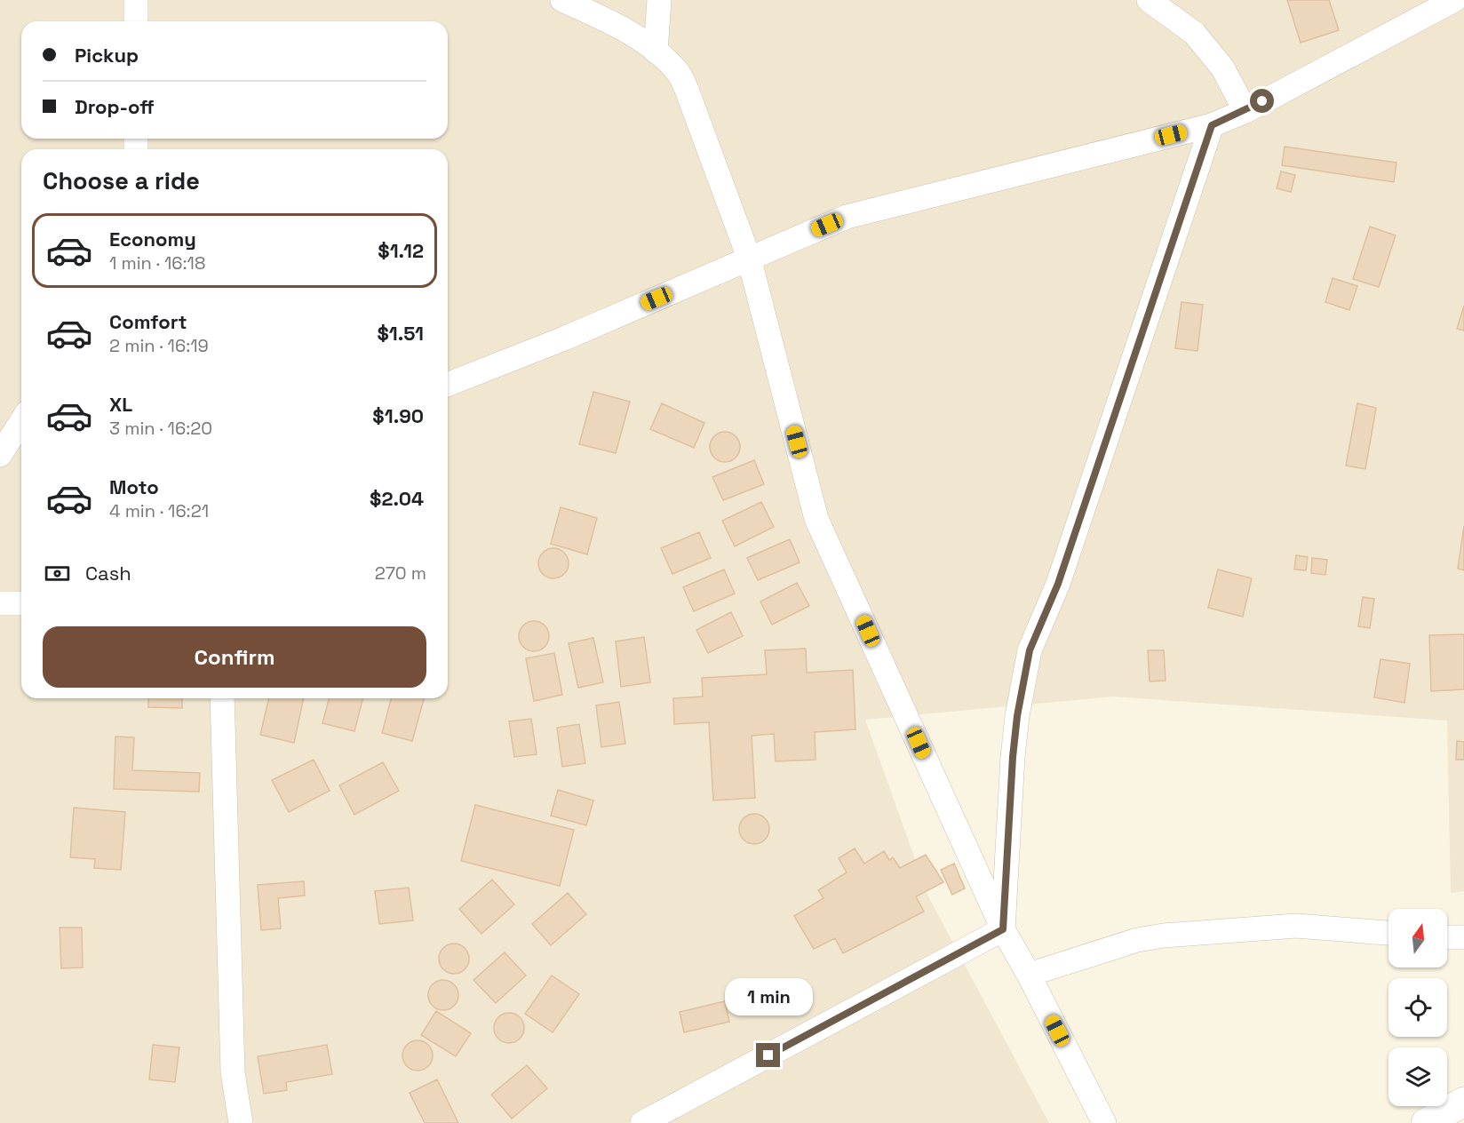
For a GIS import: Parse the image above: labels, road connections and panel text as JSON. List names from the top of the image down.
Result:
{
  "north": "top",
  "page": {
    "banner": ["Pickup", "Drop-off"],
    "heading": "Choose a ride",
    "list": [
      {
        "name": "Economy",
        "note": "1 min · 16:18",
        "value": "$1.12"
      },
      {
        "name": "Comfort",
        "note": "2 min · 16:19",
        "value": "$1.51"
      },
      {
        "name": "XL",
        "note": "3 min · 16:20",
        "value": "$1.90"
      },
      {
        "name": "Moto",
        "note": "4 min · 16:21",
        "value": "$2.04"
      }
    ],
    "pay": ["Cash", "270 m"],
    "buttons": "Confirm",
    "bubble": "1 min"
  }
}
